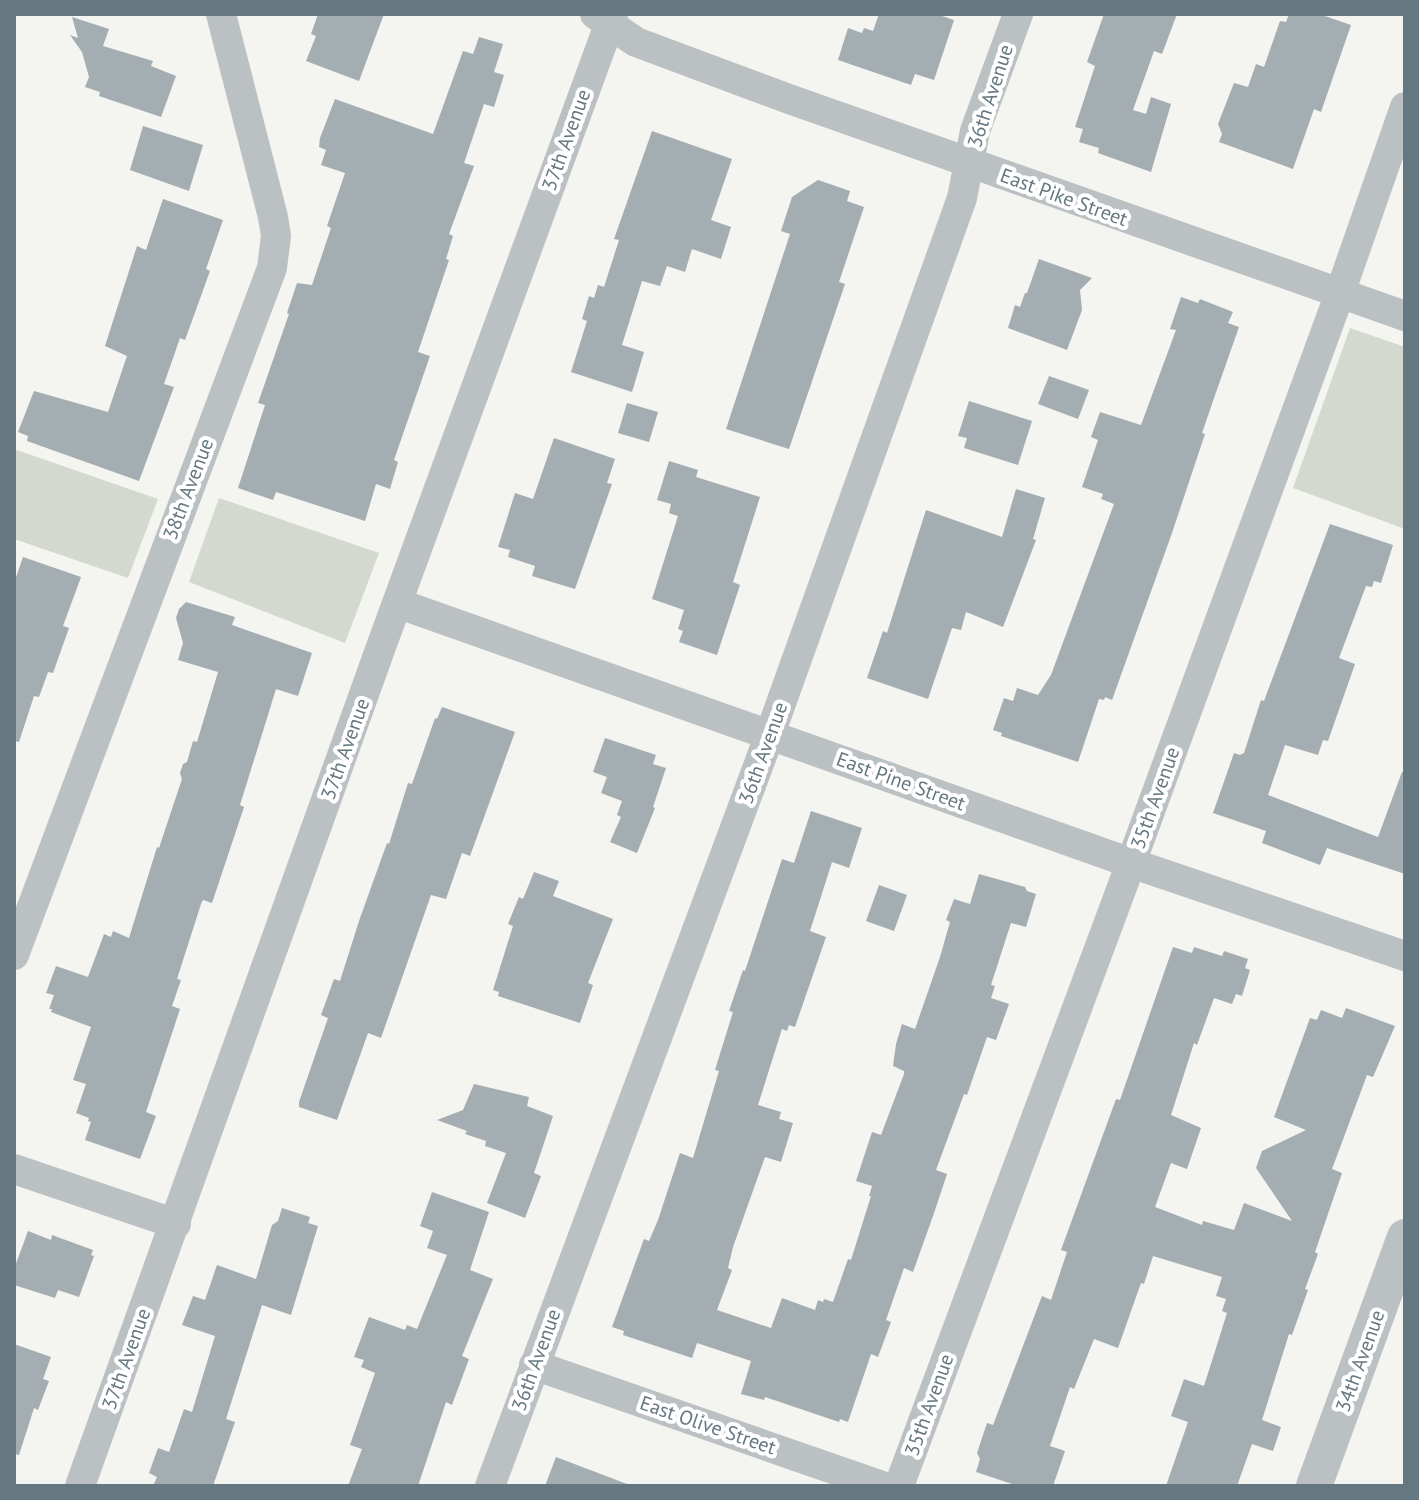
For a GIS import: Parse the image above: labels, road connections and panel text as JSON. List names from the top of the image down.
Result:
{
  "streets": {
    "street": [
      "36th Avenue",
      "37th Avenue",
      "East Pike Street",
      "38th Avenue",
      "East Pine Street",
      "35th Avenue",
      "34th Avenue",
      "East Olive Street"
    ]
  },
  "crossings": [
    ["36th Avenue", "East Pike Street"],
    ["36th Avenue", "East Pine Street"],
    ["36th Avenue", "East Olive Street"],
    ["37th Avenue", "East Pike Street"],
    ["37th Avenue", "East Pine Street"],
    ["East Pike Street", "35th Avenue"],
    ["East Pine Street", "35th Avenue"]
  ]
}
